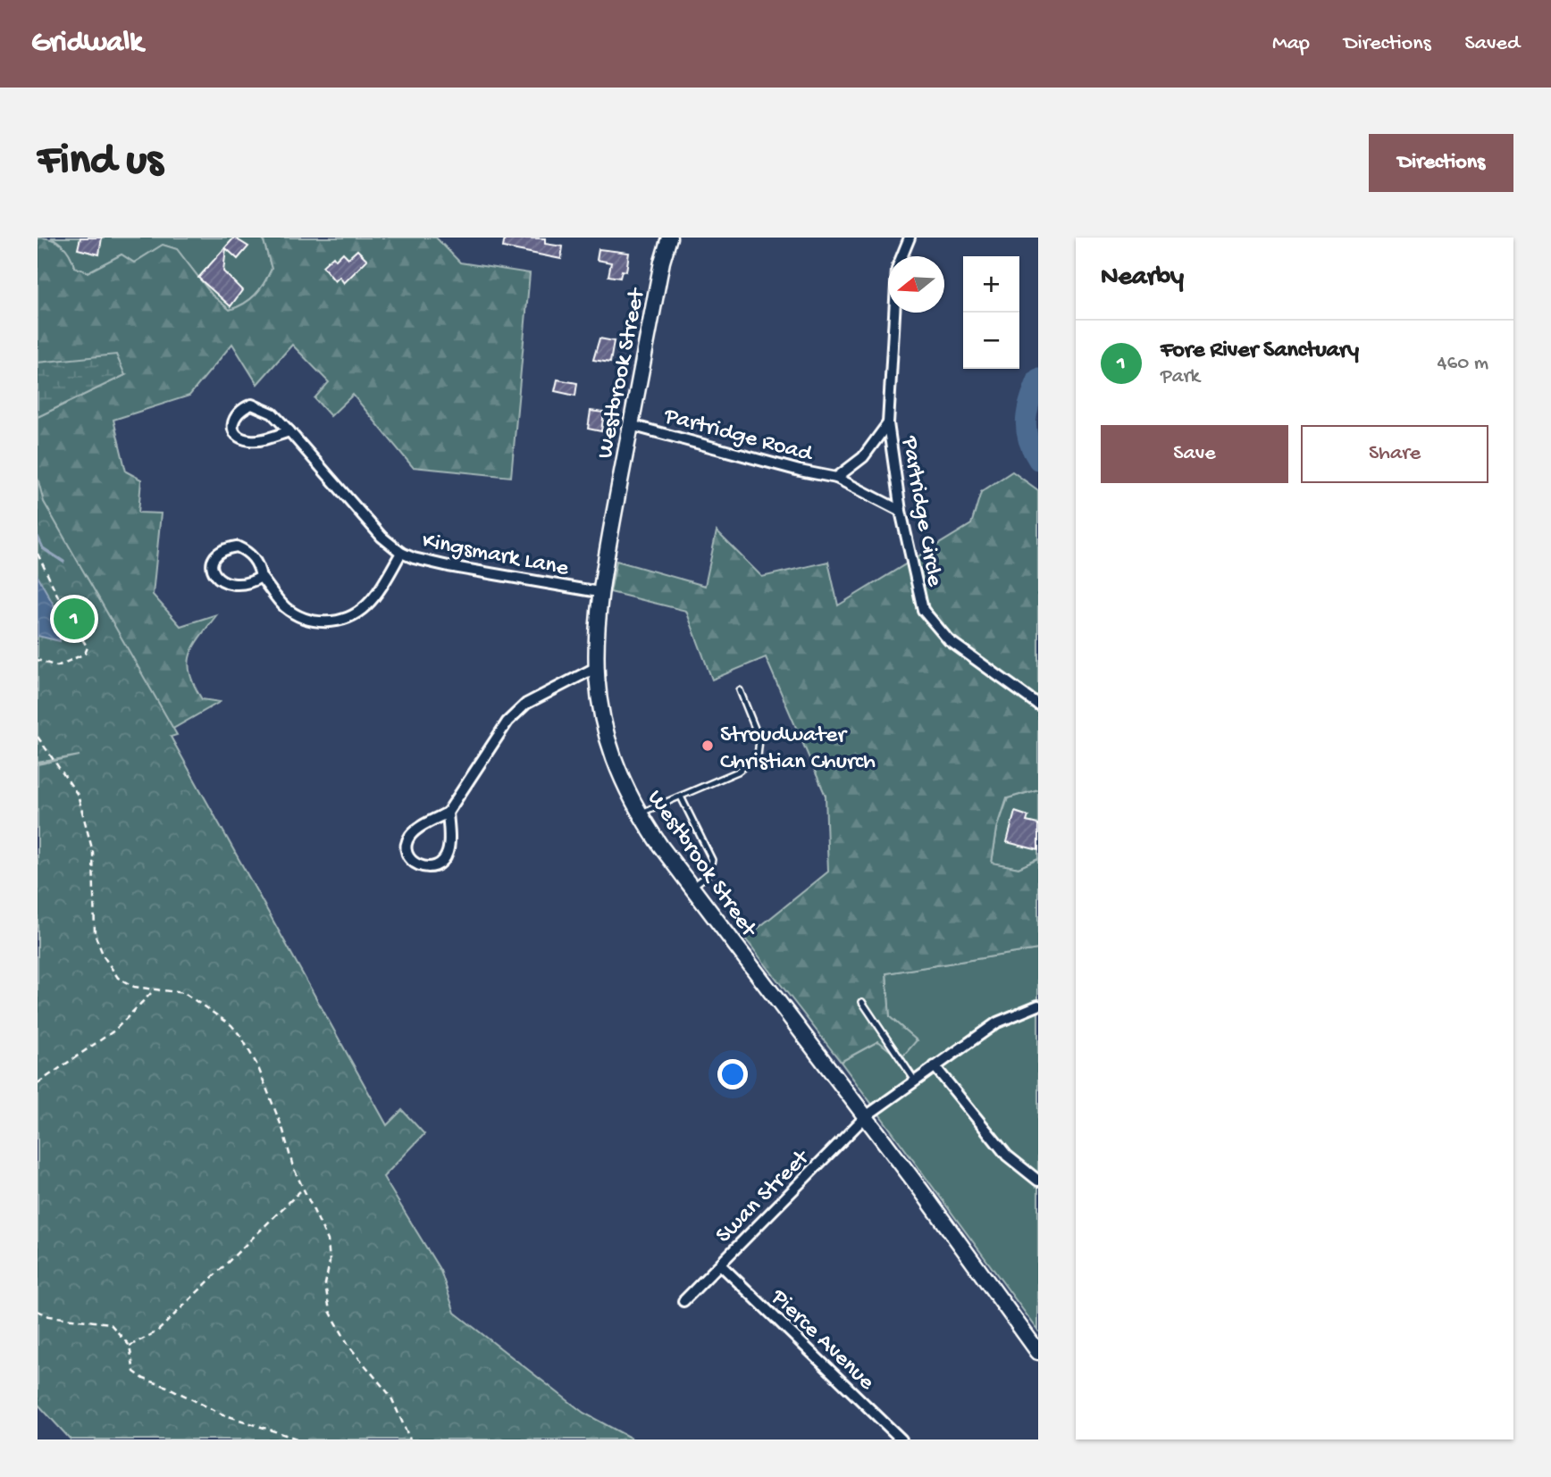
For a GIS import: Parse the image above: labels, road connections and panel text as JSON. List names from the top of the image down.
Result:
{
  "streets": {
    "main road": ["Westbrook Street"],
    "street": [
      "Partridge Road",
      "Partridge Circle",
      "Kingsmark Lane",
      "Swan Street",
      "Pierce Avenue"
    ]
  },
  "crossings": [
    ["Westbrook Street", "Partridge Road"],
    ["Westbrook Street", "Kingsmark Lane"],
    ["Westbrook Street", "Swan Street"],
    ["Partridge Road", "Partridge Circle"],
    ["Swan Street", "Pierce Avenue"]
  ],
  "places": ["Stroudwater Christian Church"],
  "north": "left",
  "page": {
    "header": "Gridwalk",
    "nav": ["Map", "Directions", "Saved"],
    "buttons": [
      "Directions",
      ["Save", "Share"]
    ],
    "title": "Find us",
    "heading": "Nearby",
    "map_buttons": ["+", "−"],
    "list": [
      {
        "mark": "1",
        "name": "Fore River Sanctuary",
        "note": "Park",
        "value": "460 m"
      }
    ],
    "pins": "1"
  }
}
